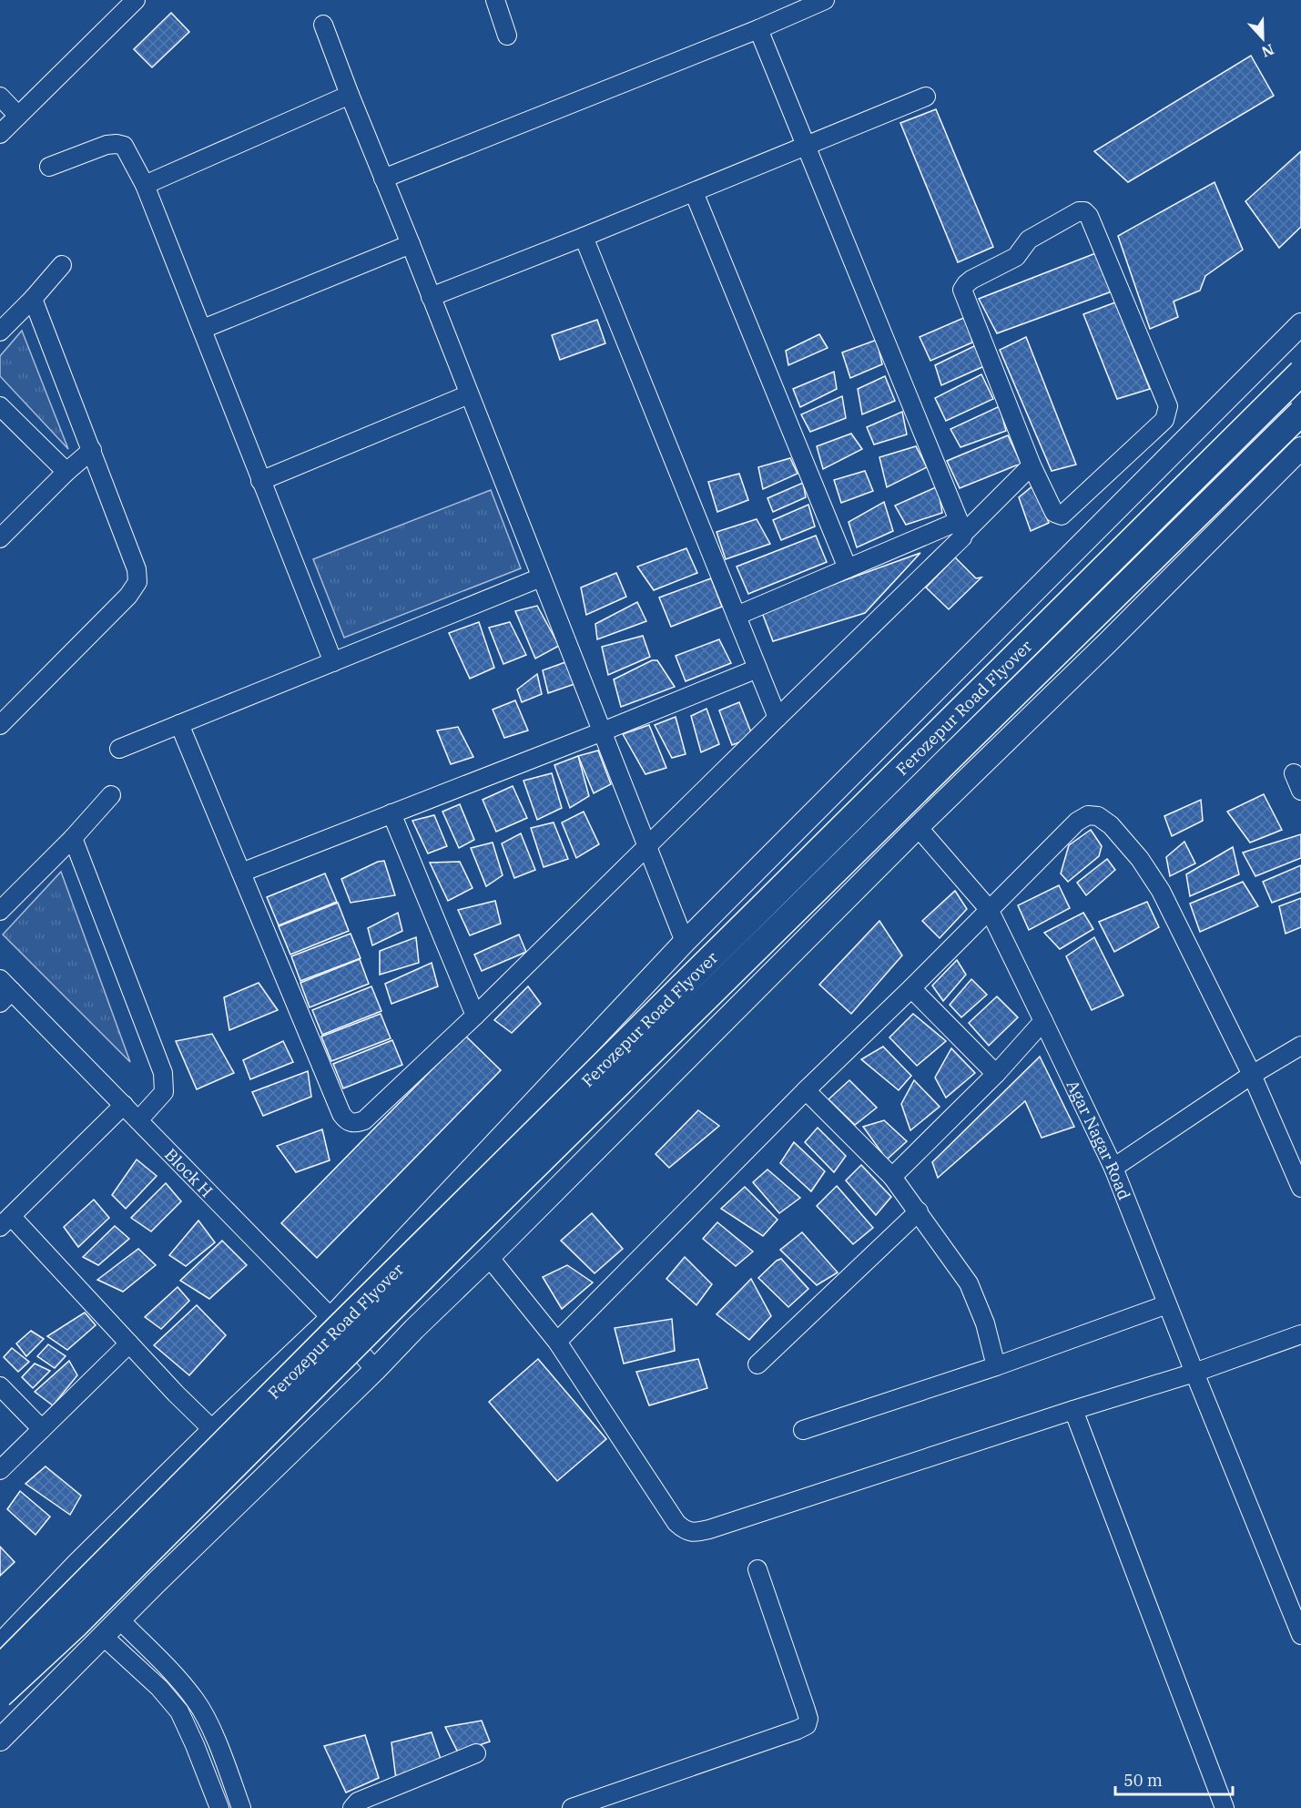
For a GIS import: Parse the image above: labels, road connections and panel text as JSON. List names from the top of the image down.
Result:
{
  "streets": {
    "highway": ["Ferozepur Road Flyover"],
    "street": ["Agar Nagar Road", "Block H"]
  },
  "scale_bar": "50 m",
  "north": "bottom"
}
